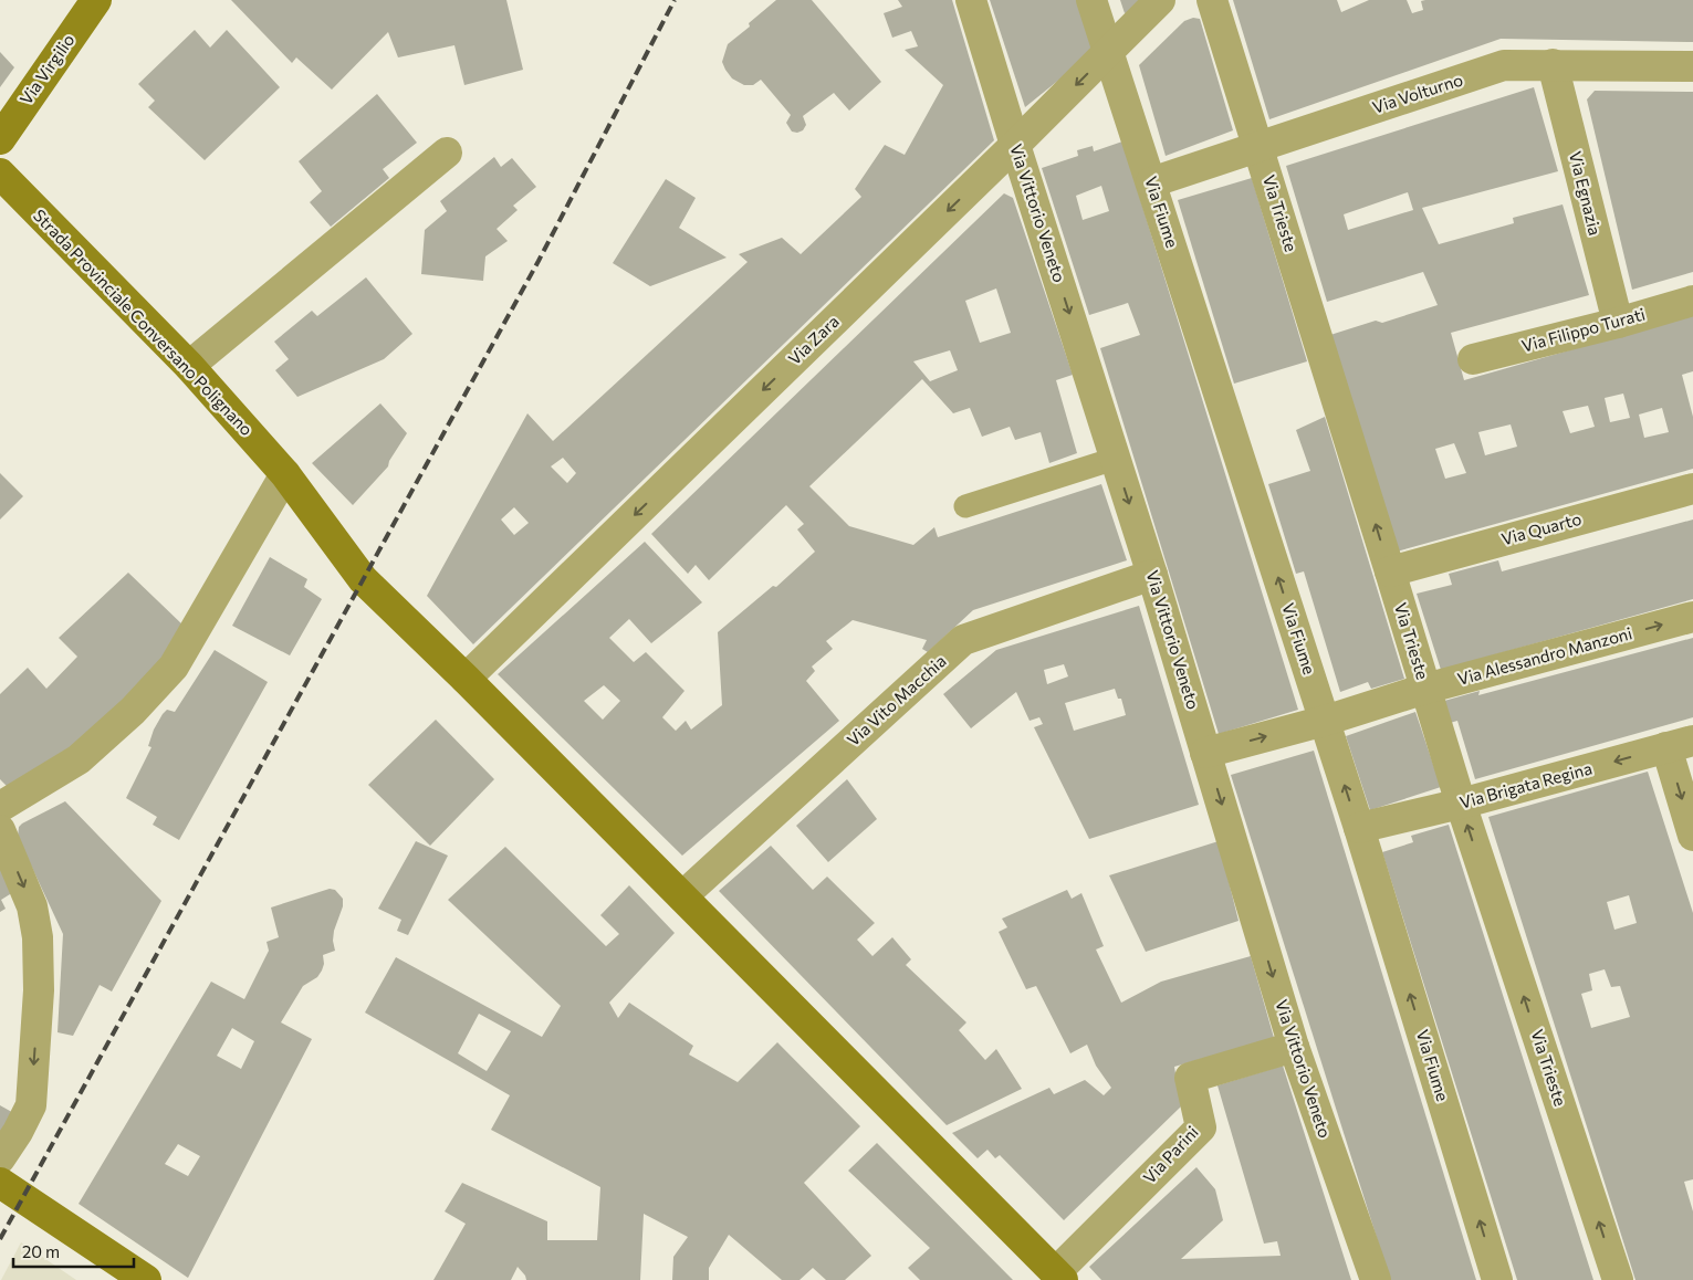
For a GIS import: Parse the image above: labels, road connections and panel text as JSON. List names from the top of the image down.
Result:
{
  "streets": {
    "main road": ["Via Virgilio", "Strada Provinciale Conversano Polignano"],
    "street": [
      "Via Volturno",
      "Via Egnazia",
      "Via Fiume",
      "Via Vittorio Veneto",
      "Via Trieste",
      "Via Filippo Turati",
      "Via Zara",
      "Via Quarto",
      "Via Alessandro Manzoni",
      "Via Vito Macchia",
      "Via Brigata Regina",
      "Via Parini"
    ]
  },
  "crossings": [
    ["Via Volturno", "Via Egnazia"],
    ["Via Volturno", "Via Fiume"],
    ["Via Volturno", "Via Trieste"],
    ["Via Egnazia", "Via Filippo Turati"],
    ["Via Fiume", "Via Zara"],
    ["Via Fiume", "Via Alessandro Manzoni"],
    ["Via Fiume", "Via Brigata Regina"],
    ["Via Vittorio Veneto", "Via Zara"],
    ["Via Vittorio Veneto", "Via Alessandro Manzoni"],
    ["Via Vittorio Veneto", "Via Vito Macchia"],
    ["Via Vittorio Veneto", "Via Parini"],
    ["Via Trieste", "Via Quarto"],
    ["Via Trieste", "Via Alessandro Manzoni"],
    ["Via Trieste", "Via Brigata Regina"],
    ["Strada Provinciale Conversano Polignano", "Via Zara"],
    ["Strada Provinciale Conversano Polignano", "Via Vito Macchia"],
    ["Strada Provinciale Conversano Polignano", "Via Parini"]
  ],
  "one_way": [
    "Via Fiume",
    "Via Vittorio Veneto",
    "Via Trieste",
    "Via Zara",
    "Via Alessandro Manzoni",
    "Via Brigata Regina"
  ],
  "scale_bar": "20 m"
}
